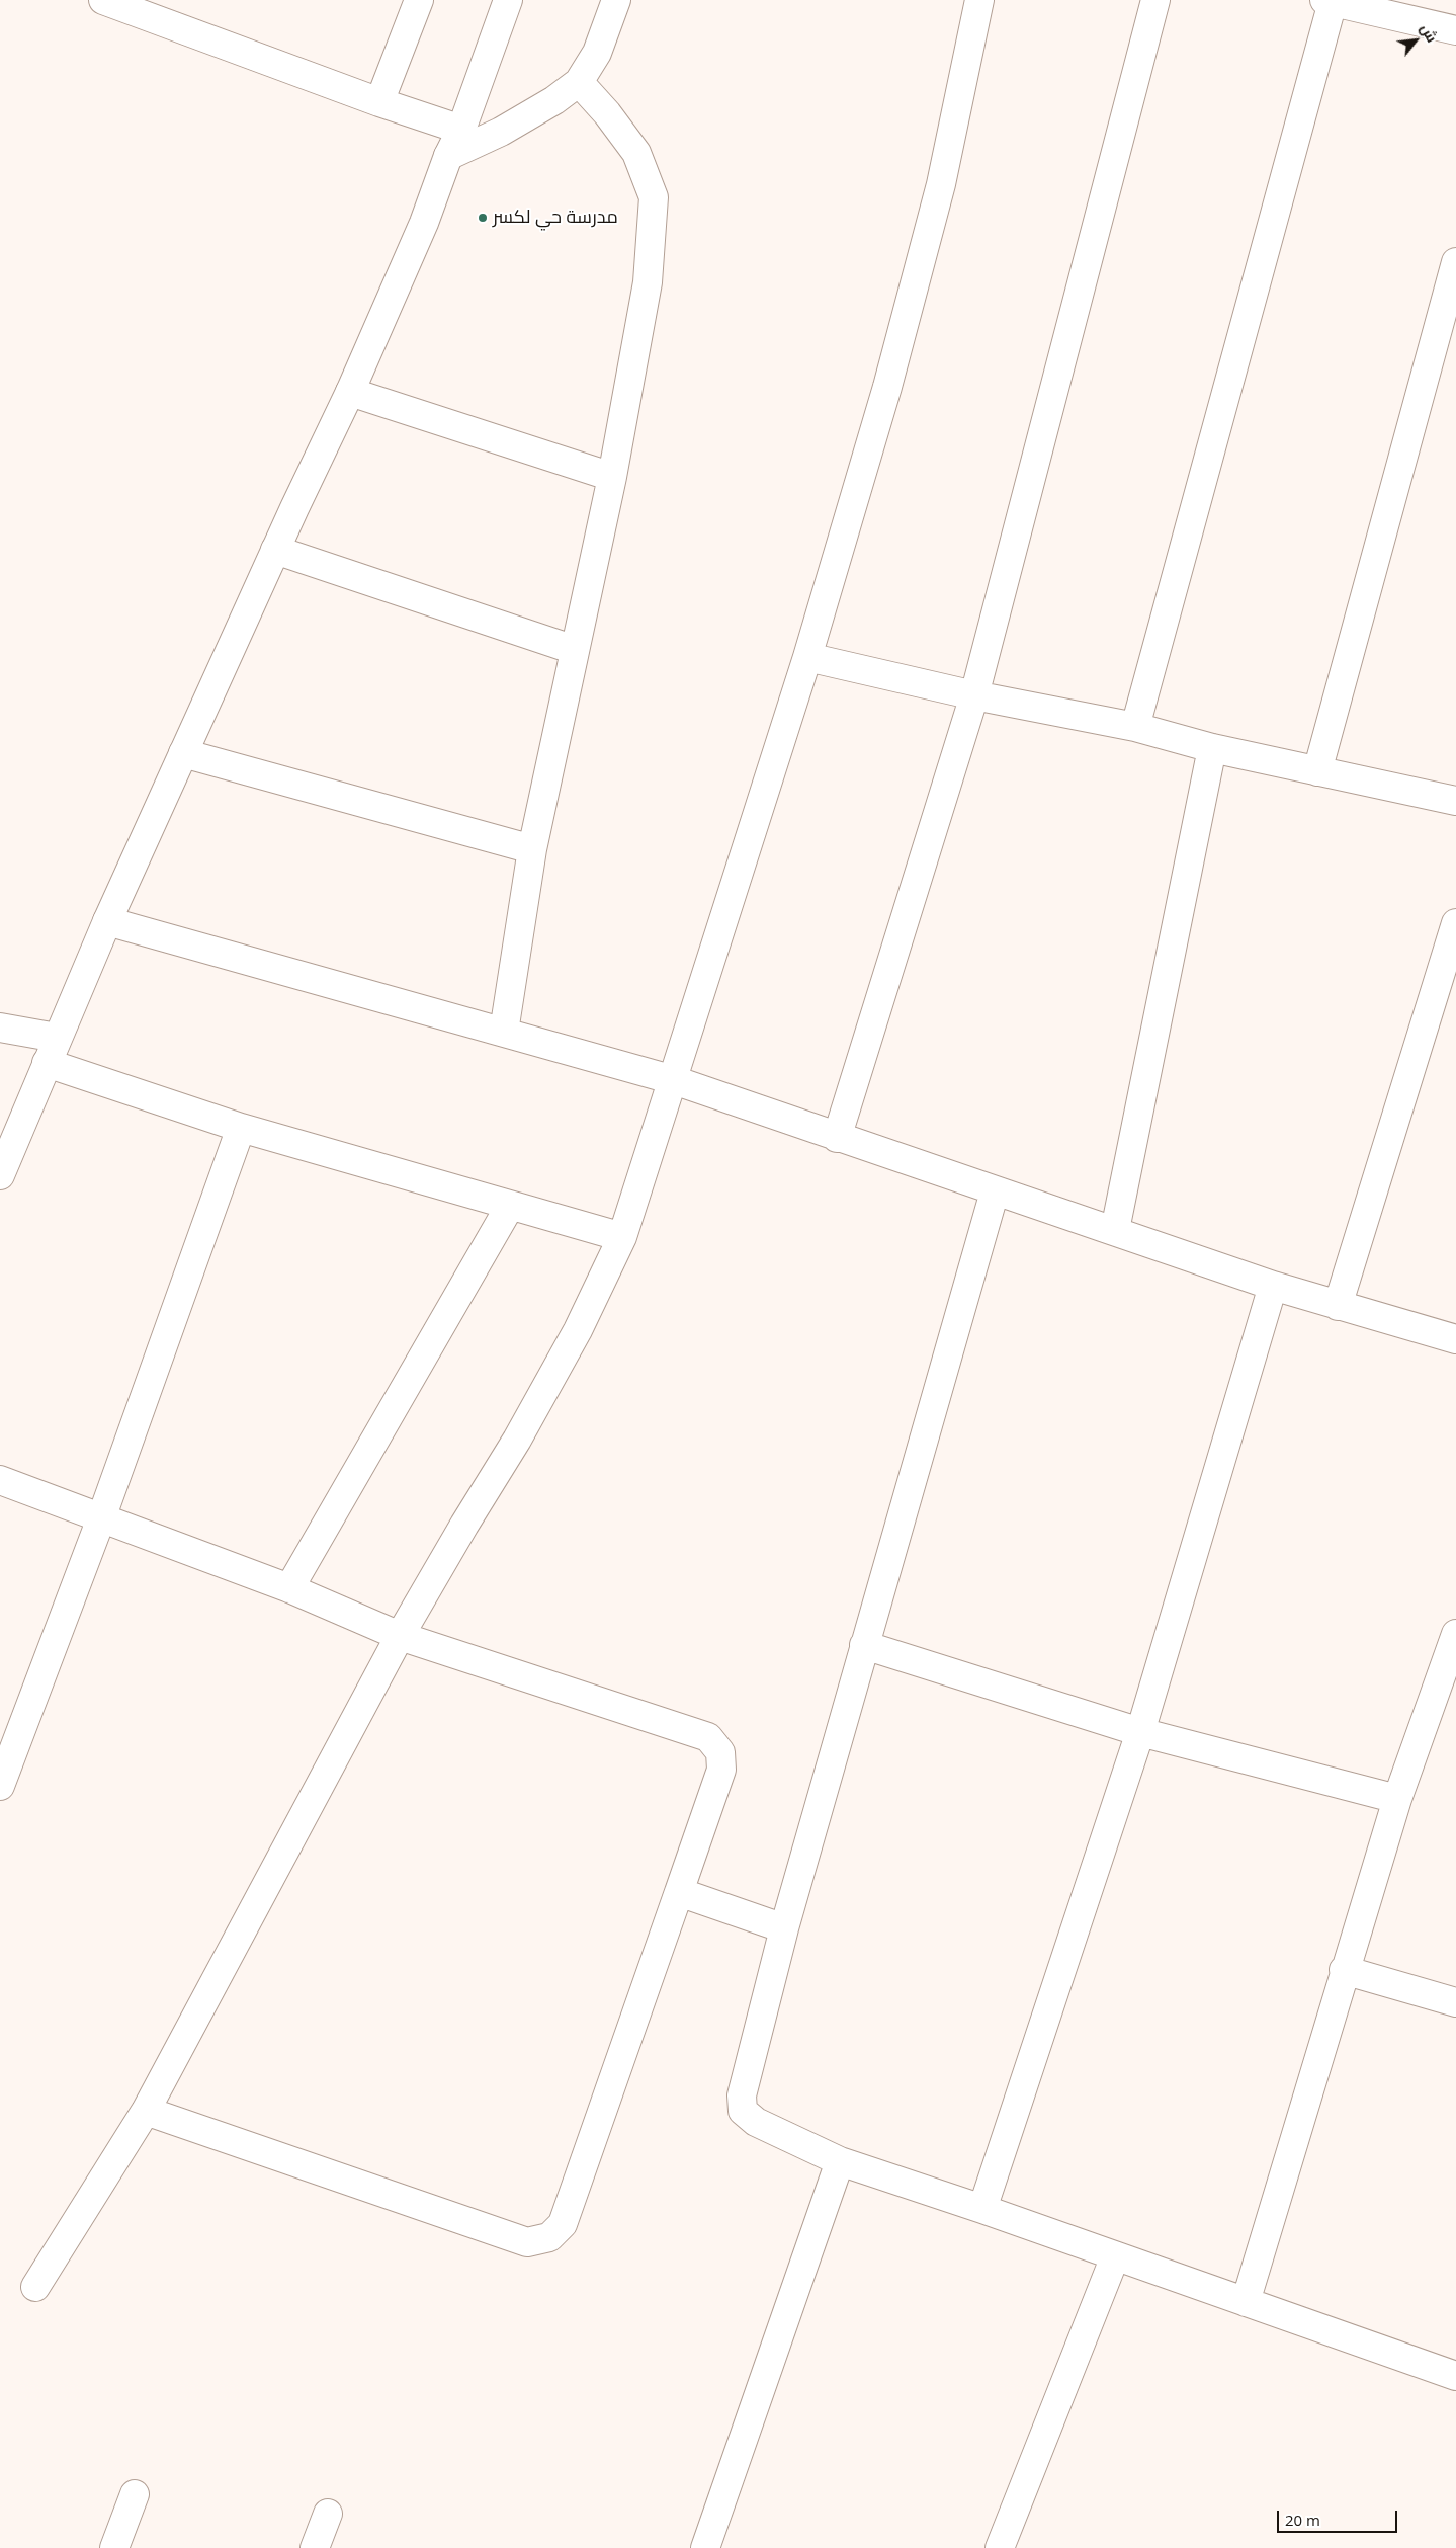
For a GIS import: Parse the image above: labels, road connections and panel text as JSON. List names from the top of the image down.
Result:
{
  "places": ["مدرسة حي لكسر"],
  "scale_bar": "20 m",
  "north": "top right"
}
